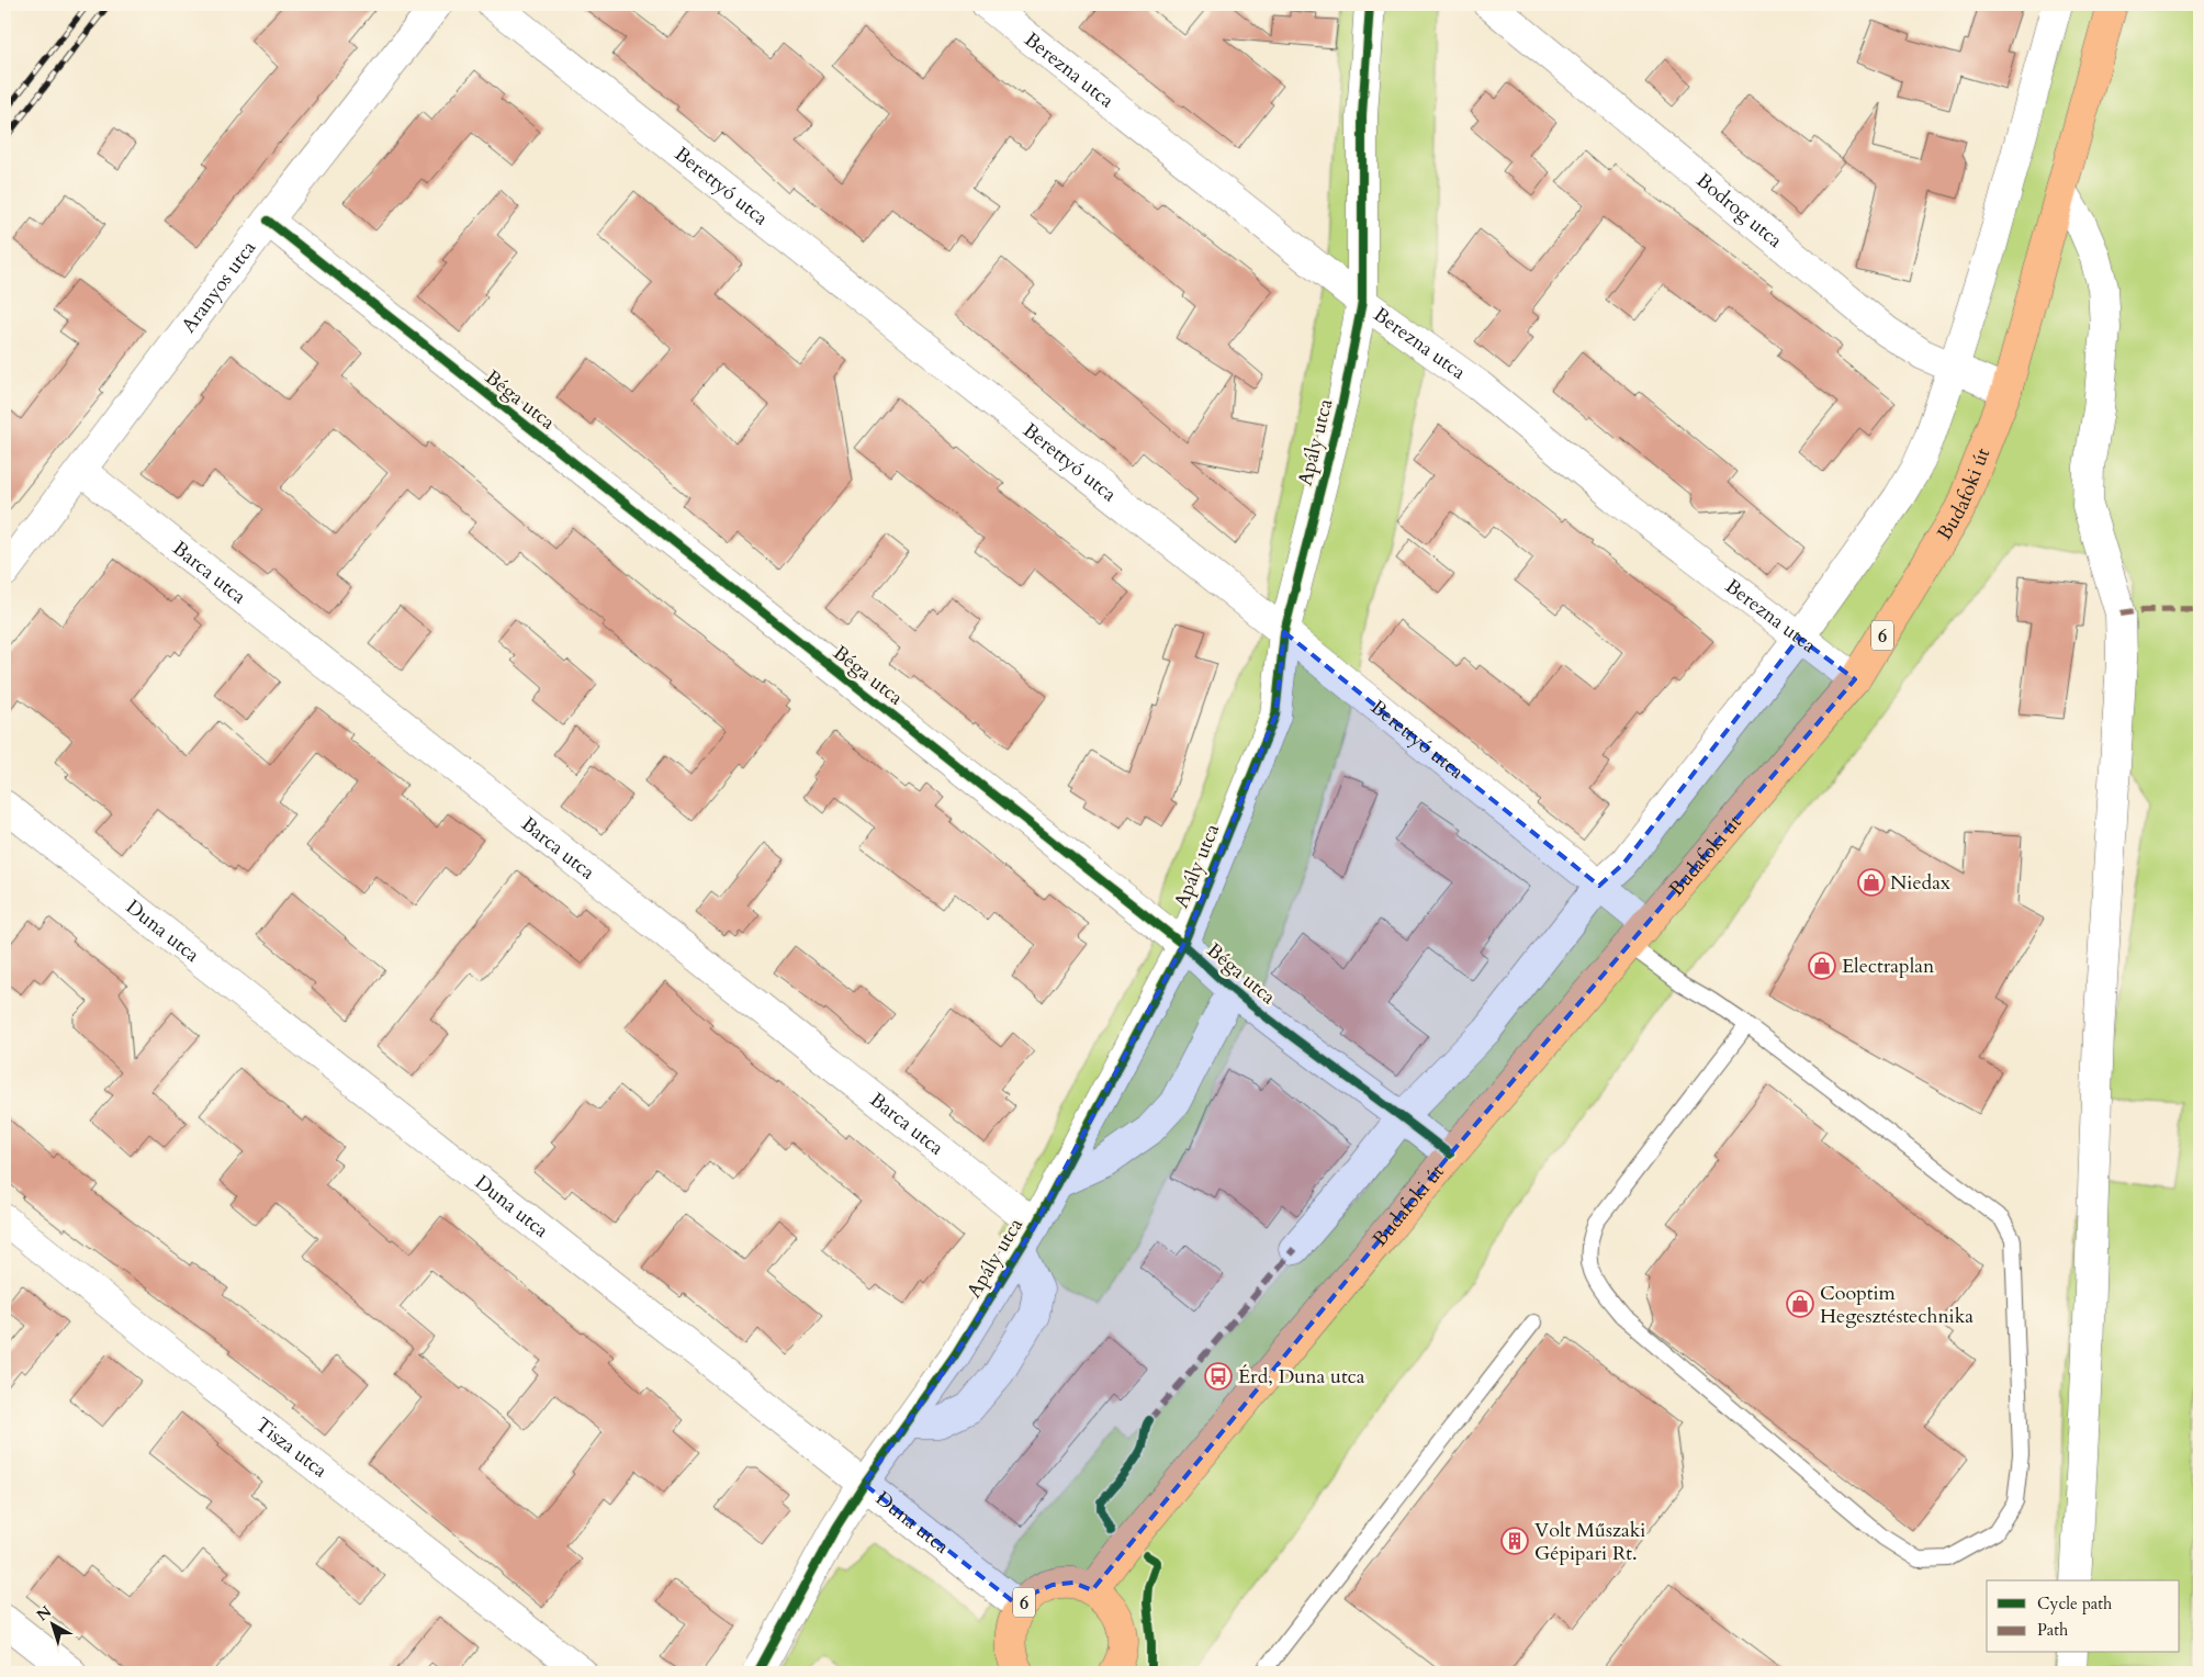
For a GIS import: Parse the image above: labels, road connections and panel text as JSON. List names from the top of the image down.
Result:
{
  "streets": {
    "main road": ["Budafoki út", "6"],
    "street": [
      "Berezna utca",
      "Berettyó utca",
      "Bodrog utca",
      "Aranyos utca",
      "Béga utca",
      "Apály utca",
      "Barca utca",
      "Duna utca",
      "Tisza utca"
    ]
  },
  "crossings": [
    ["Berezna utca", "Apály utca"],
    ["Berezna utca", "Budafoki út"],
    ["Berettyó utca", "Apály utca"],
    ["Berettyó utca", "Budafoki út"],
    ["Bodrog utca", "Budafoki út"],
    ["Aranyos utca", "Béga utca"],
    ["Aranyos utca", "Barca utca"],
    ["Béga utca", "Apály utca"],
    ["Béga utca", "Budafoki út"],
    ["Apály utca", "Barca utca"],
    ["Apály utca", "Duna utca"],
    ["Budafoki út", "6"],
    ["6", "Duna utca"]
  ],
  "places": {
    "shop": ["Niedax", "Electraplan", "Cooptim Hegesztéstechnika"],
    "bus stop": ["Érd, Duna utca"],
    "building": ["Volt Műszaki Gépipari Rt."]
  },
  "legend": ["Cycle path", "Path"],
  "north": "top left"
}
